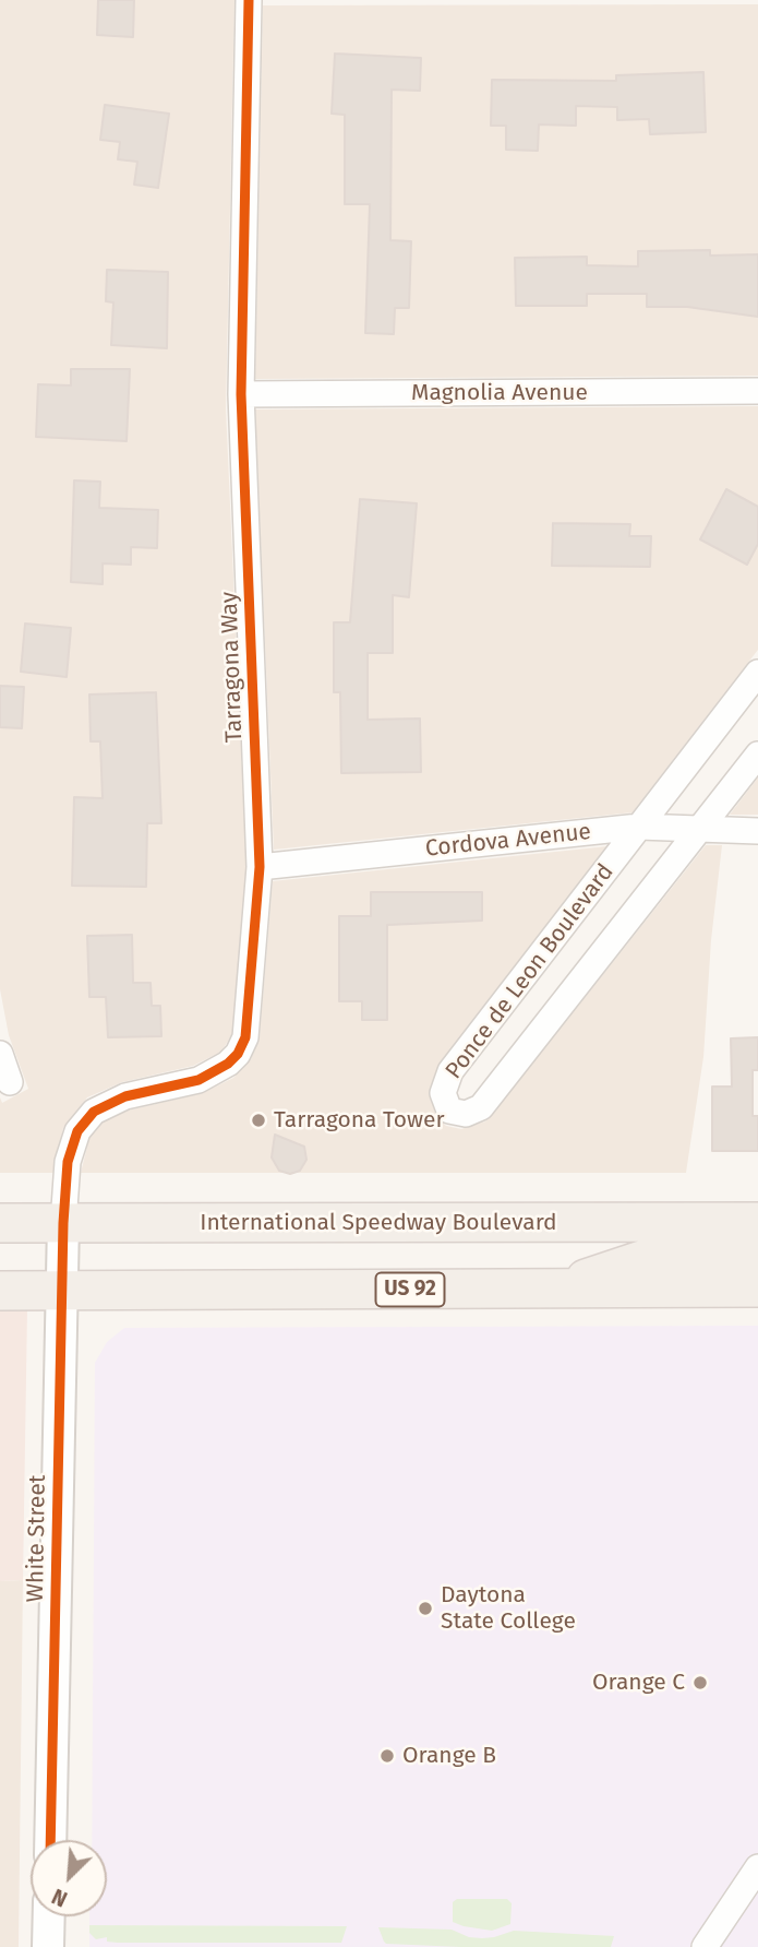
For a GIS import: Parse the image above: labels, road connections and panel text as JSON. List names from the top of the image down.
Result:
{
  "streets": {
    "main road": ["International Speedway Boulevard", "US 92"],
    "street": [
      "Magnolia Avenue",
      "Tarragona Way",
      "Cordova Avenue",
      "Ponce de Leon Boulevard",
      "White Street"
    ]
  },
  "crossings": [
    ["Magnolia Avenue", "Tarragona Way"],
    ["Tarragona Way", "Cordova Avenue"],
    ["Tarragona Way", "International Speedway Boulevard"],
    ["Tarragona Way", "White Street"],
    ["Cordova Avenue", "Ponce de Leon Boulevard"],
    ["International Speedway Boulevard", "White Street"],
    ["US 92", "White Street"]
  ],
  "places": [
    "Tarragona Tower",
    "Daytona State College",
    "Orange C",
    "Orange B"
  ],
  "north": "bottom left"
}
